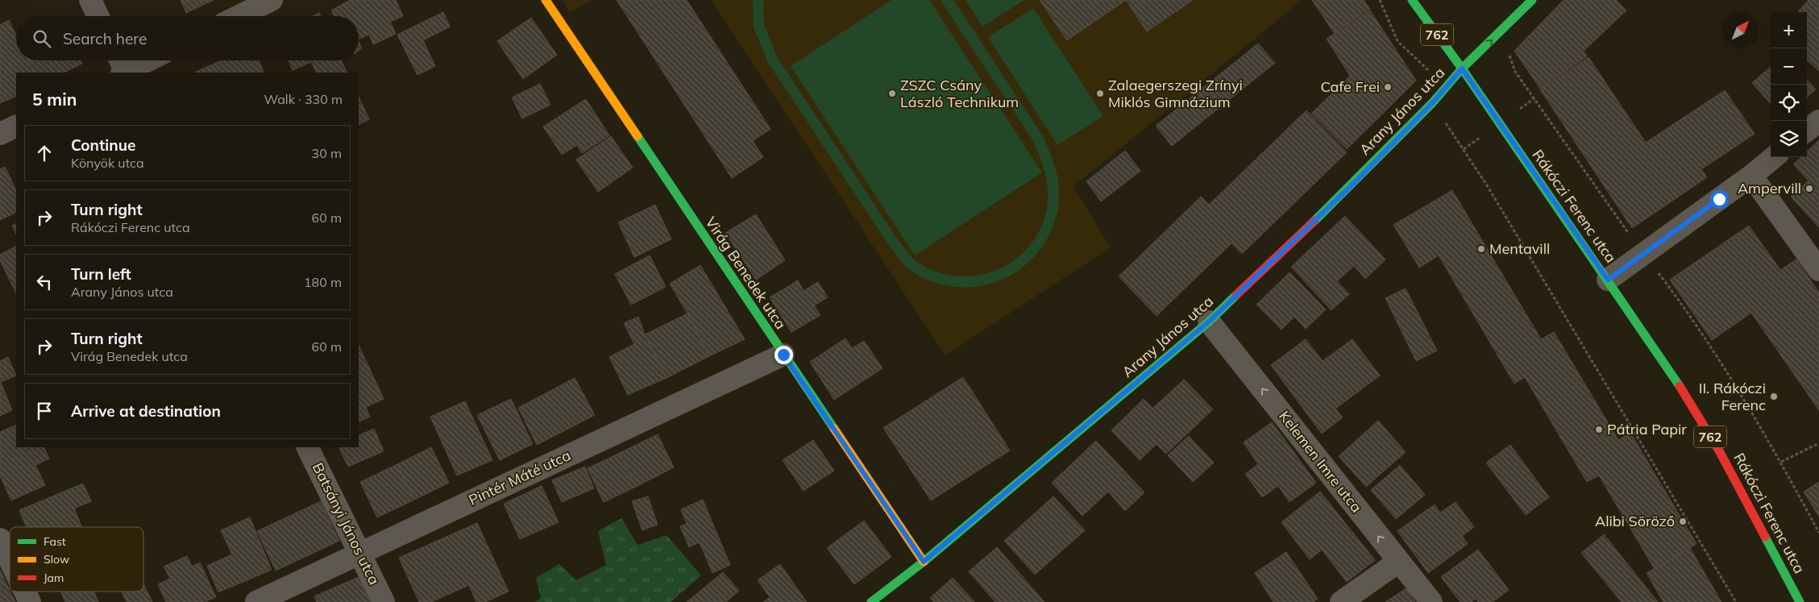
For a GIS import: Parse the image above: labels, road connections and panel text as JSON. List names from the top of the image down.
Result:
{
  "streets": {
    "street": [
      "762",
      "Arany János utca",
      "Rákóczi Ferenc utca",
      "Virág Benedek utca",
      "Kelemen Imre utca",
      "Pintér Máté utca",
      "Batsányi János utca"
    ]
  },
  "crossings": [
    ["Arany János utca", "Rákóczi Ferenc utca"],
    ["Arany János utca", "Virág Benedek utca"],
    ["Arany János utca", "Kelemen Imre utca"],
    ["Virág Benedek utca", "Pintér Máté utca"],
    ["Pintér Máté utca", "Batsányi János utca"]
  ],
  "one_way": ["Kelemen Imre utca"],
  "places": [
    "Cafe Frei",
    "ZSZC Csány László Technikum",
    "Zalaegerszegi Zrínyi Miklós Gimnázium",
    "Ampervill",
    "Mentavill",
    "II. Rákóczi Ferenc",
    "Pátria Papir",
    "Alibi Söröző"
  ],
  "legend": ["Fast", "Slow", "Jam"],
  "north": "top right",
  "page": {
    "map_buttons": ["+", "−"],
    "search": "Search here",
    "heading": ["5 min", "Walk · 330 m"],
    "list": [
      ["Continue", "Könyök utca", "30 m"],
      ["Turn right", "Rákóczi Ferenc utca", "60 m"],
      ["Turn left", "Arany János utca", "180 m"],
      ["Turn right", "Virág Benedek utca", "60 m"],
      "Arrive at destination"
    ]
  }
}
